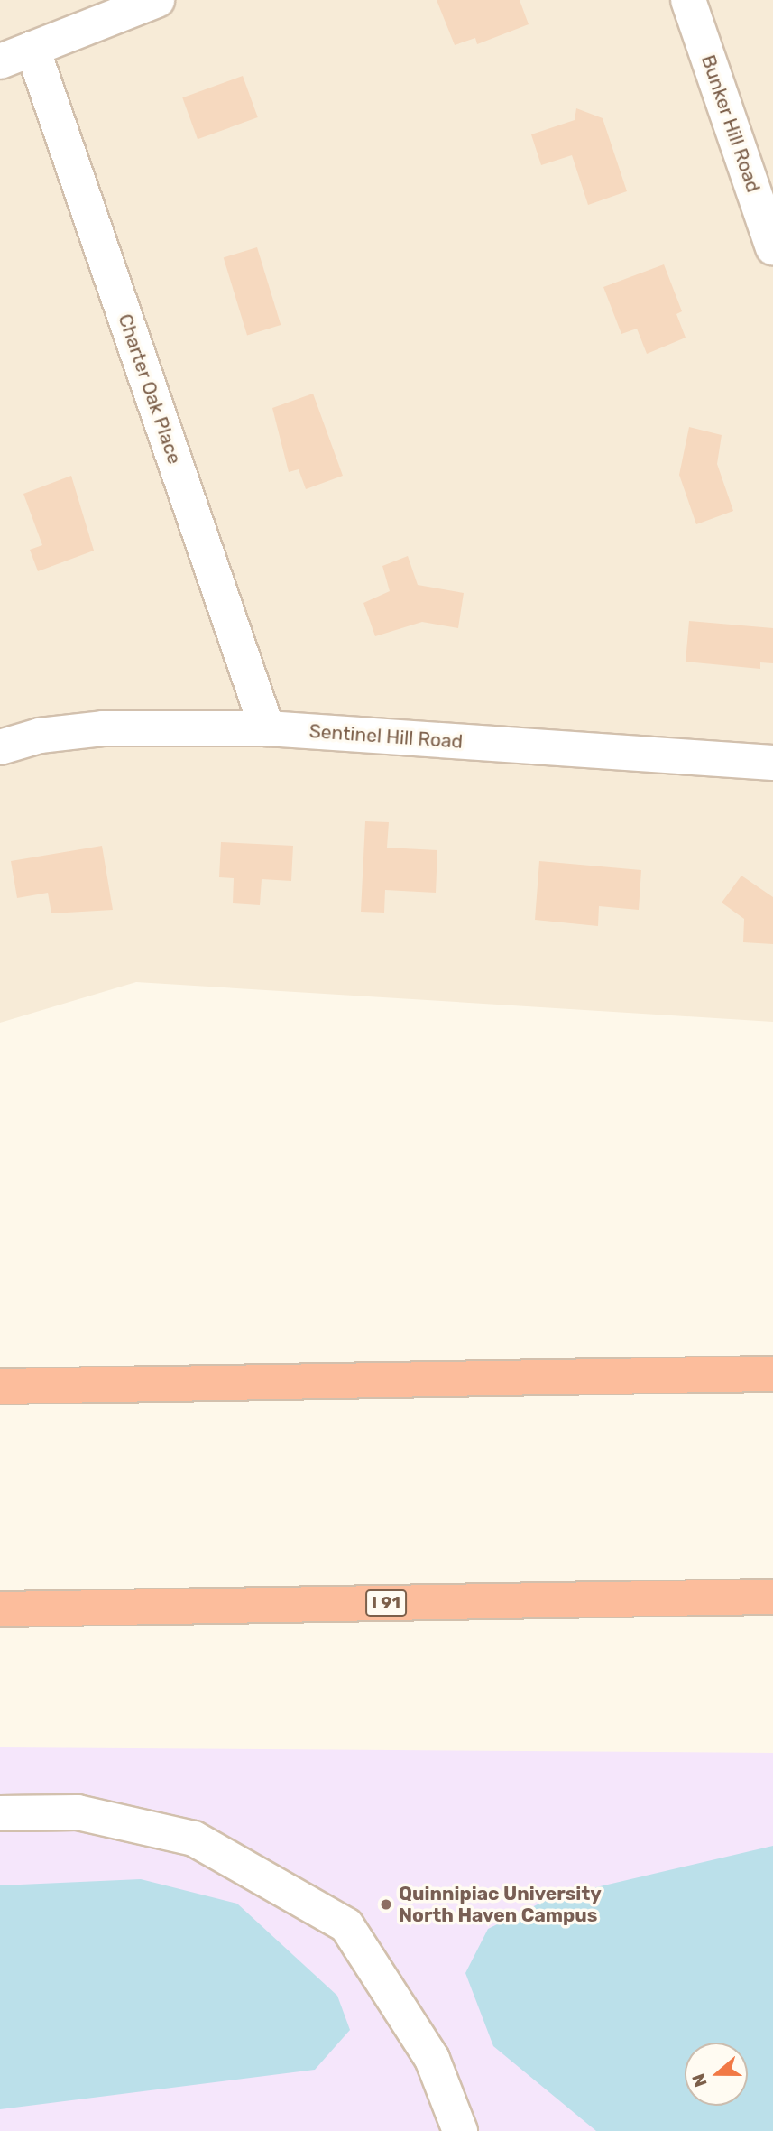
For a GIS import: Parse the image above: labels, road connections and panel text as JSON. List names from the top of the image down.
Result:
{
  "streets": {
    "highway": ["I 91"],
    "street": ["Bunker Hill Road", "Charter Oak Place", "Sentinel Hill Road"]
  },
  "crossings": [
    ["Charter Oak Place", "Sentinel Hill Road"]
  ],
  "places": ["Quinnipiac University North Haven Campus"],
  "north": "left"
}
